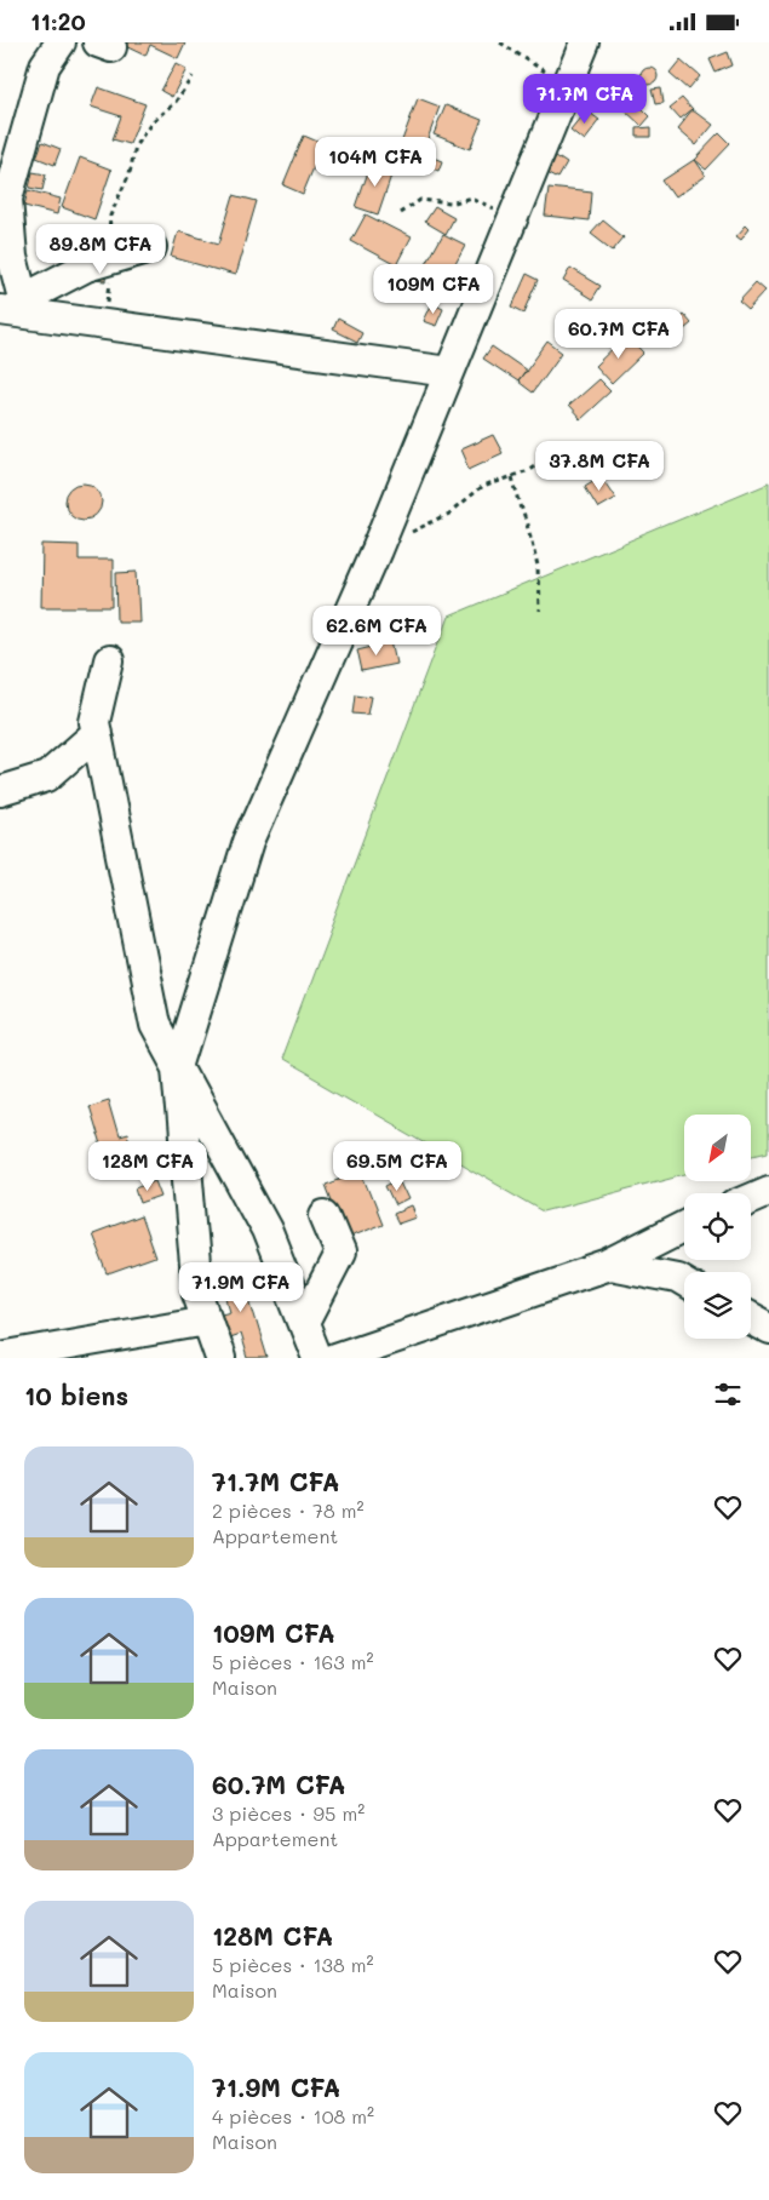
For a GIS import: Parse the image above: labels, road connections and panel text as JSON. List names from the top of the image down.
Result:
{
  "north": "bottom left",
  "page": {
    "status": "11:20",
    "price": [
      "71.7M CFA",
      "104M CFA",
      "89.8M CFA",
      "109M CFA",
      "60.7M CFA",
      "37.8M CFA",
      "62.6M CFA",
      "128M CFA",
      "69.5M CFA",
      "71.9M CFA"
    ],
    "heading": "10 biens",
    "list": [
      {
        "name": "71.7M CFA",
        "note": "2 pièces · 78 m² · Appartement"
      },
      {
        "name": "109M CFA",
        "note": "5 pièces · 163 m² · Maison"
      },
      {
        "name": "60.7M CFA",
        "note": "3 pièces · 95 m² · Appartement"
      },
      {
        "name": "128M CFA",
        "note": "5 pièces · 138 m² · Maison"
      },
      {
        "name": "71.9M CFA",
        "note": "4 pièces · 108 m² · Maison"
      }
    ]
  }
}
